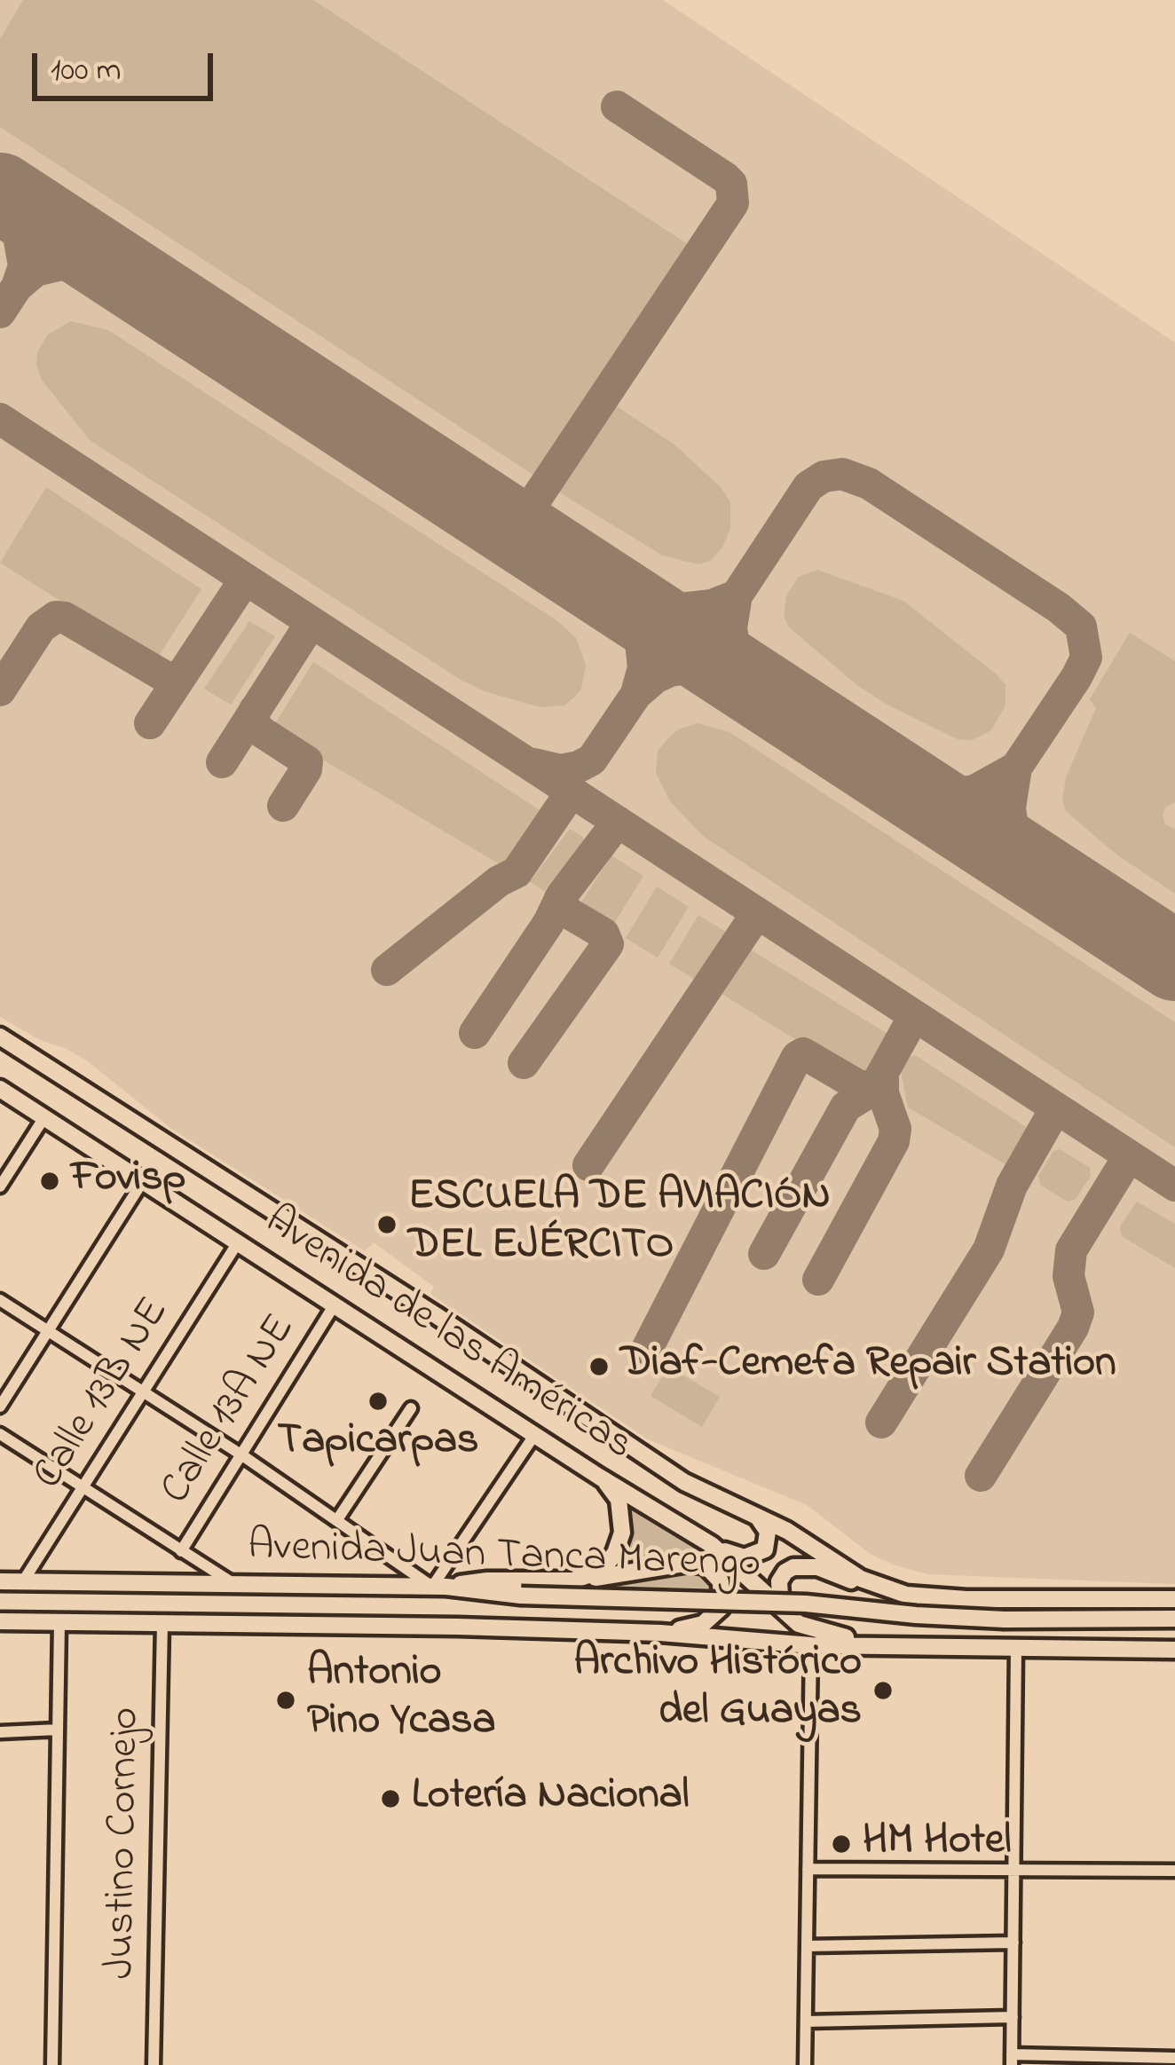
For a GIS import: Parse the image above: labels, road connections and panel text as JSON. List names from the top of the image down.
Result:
{
  "streets": {
    "main road": ["Avenida de las Américas", "Avenida Juan Tanca Marengo"],
    "street": ["Calle 13B NE", "Calle 13A NE", "Justino Cornejo"]
  },
  "crossings": [
    ["Avenida de las Américas", "Calle 13B NE"],
    ["Avenida de las Américas", "Calle 13A NE"],
    ["Avenida de las Américas", "Avenida Juan Tanca Marengo"],
    ["Calle 13B NE", "Avenida Juan Tanca Marengo"],
    ["Avenida Juan Tanca Marengo", "Justino Cornejo"]
  ],
  "places": [
    "Fovisp",
    "ESCUELA DE AVIACIÓN DEL EJÉRCITO",
    "Diaf-Cemefa Repair Station",
    "Tapicarpas",
    "Archivo Histórico del Guayas",
    "Antonio Pino Ycasa",
    "Lotería Nacional",
    "HM Hotel"
  ],
  "scale_bar": "100 m"
}
